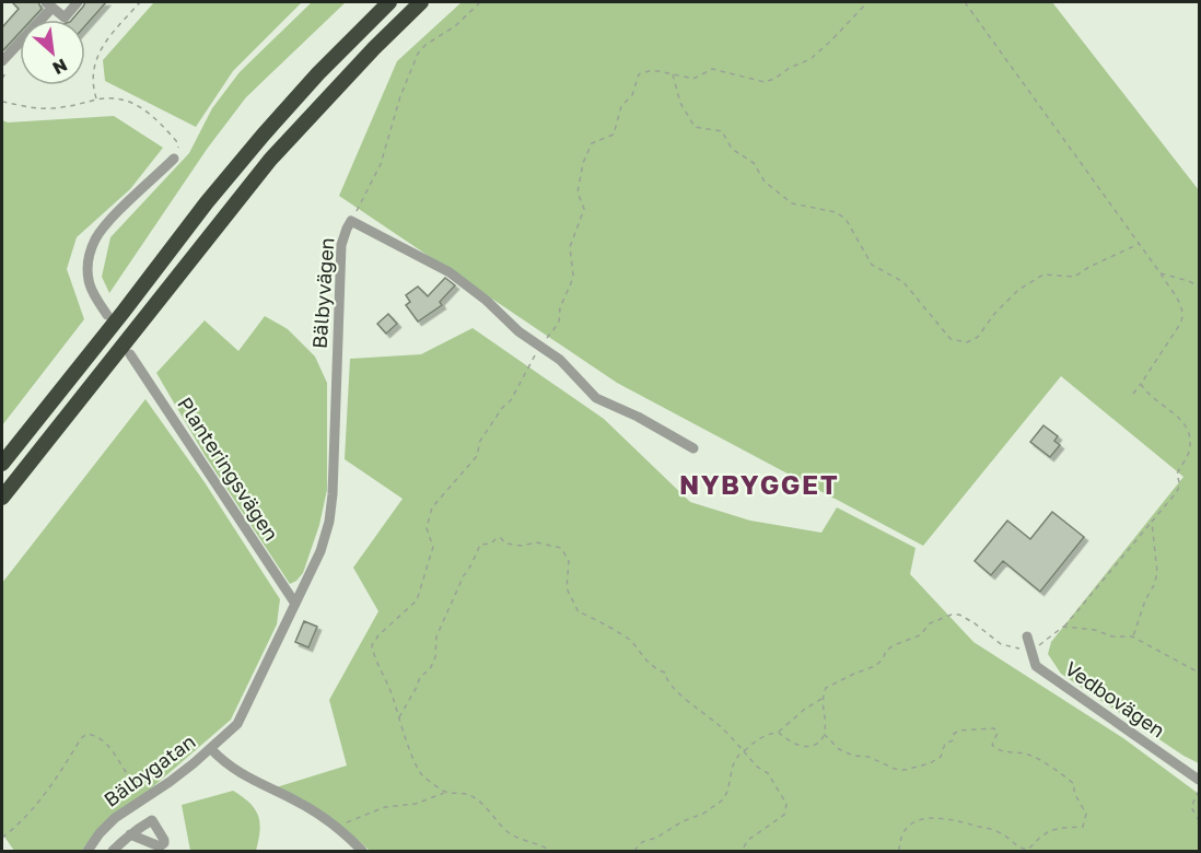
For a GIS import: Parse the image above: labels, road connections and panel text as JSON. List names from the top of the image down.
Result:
{
  "streets": {
    "street": [
      "Bälbyvägen",
      "Planteringsvägen",
      "Vedbovägen",
      "Bälbygatan"
    ]
  },
  "crossings": [
    ["Bälbyvägen", "Planteringsvägen"],
    ["Bälbyvägen", "Bälbygatan"]
  ],
  "districts": ["NYBYGGET"],
  "north": "bottom right"
}
